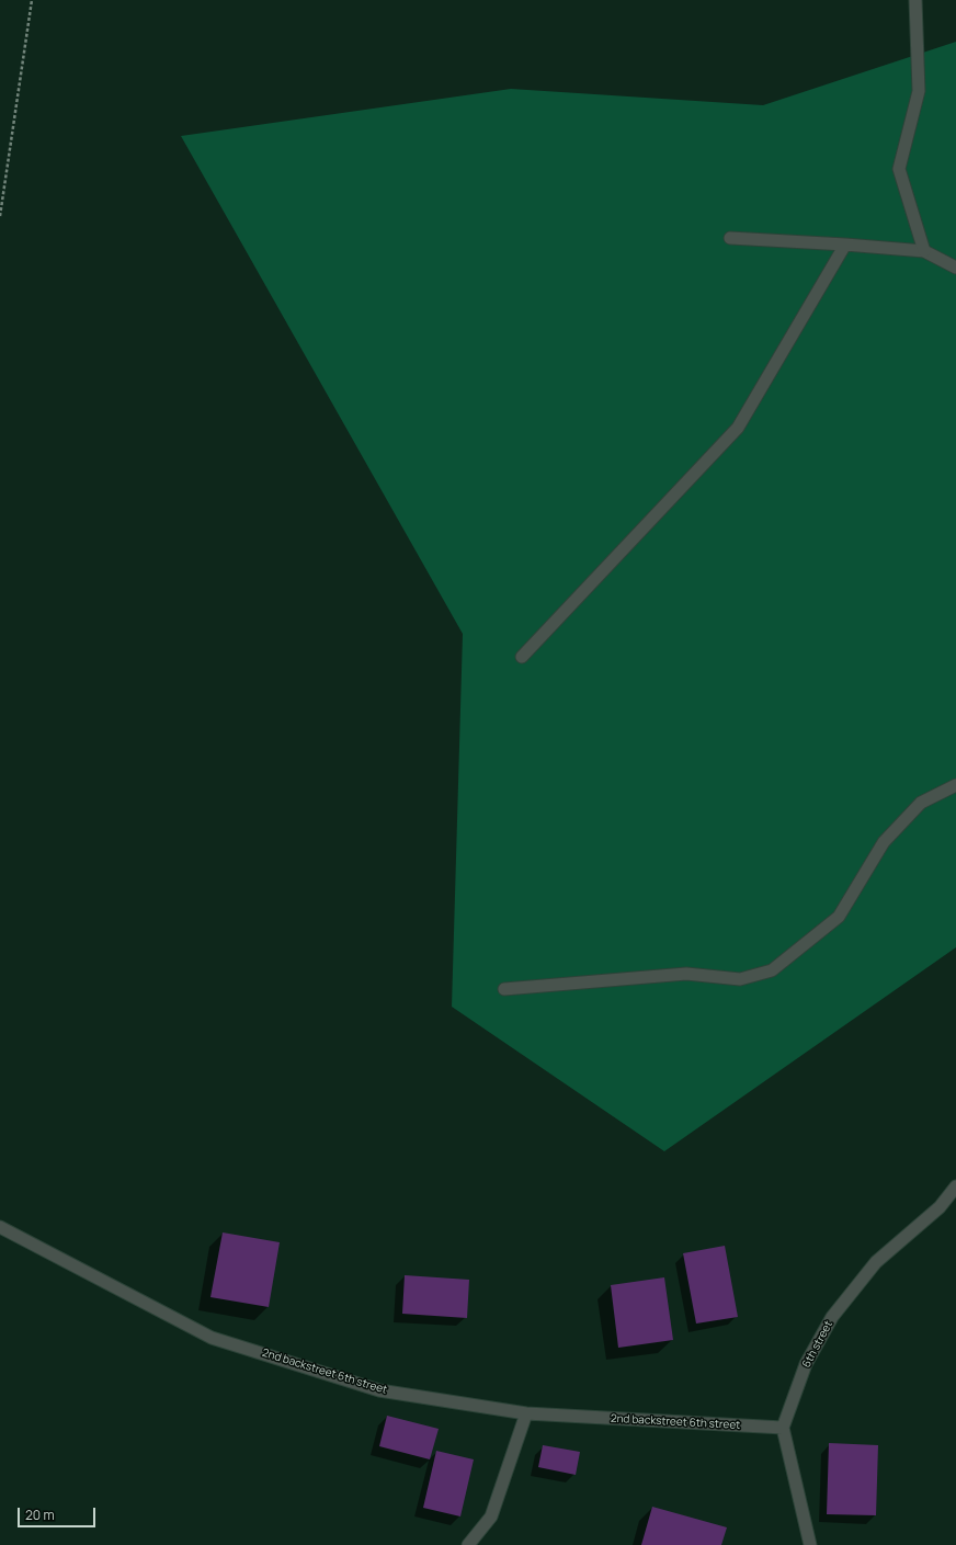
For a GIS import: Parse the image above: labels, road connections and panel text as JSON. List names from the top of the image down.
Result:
{
  "streets": {
    "street": ["6th street", "2nd backstreet 6th street"]
  },
  "crossings": [
    ["6th street", "2nd backstreet 6th street"]
  ],
  "scale_bar": "20 m"
}
